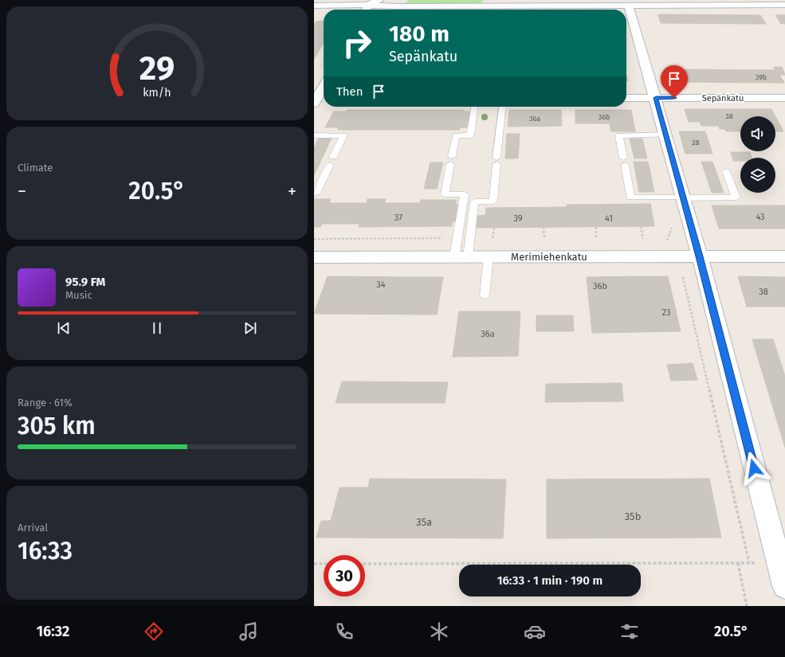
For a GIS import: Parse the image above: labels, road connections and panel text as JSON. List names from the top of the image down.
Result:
{
  "streets": {
    "street": ["Sepänkatu", "Merimiehenkatu"]
  },
  "house_numbers": [
    "39b",
    "38",
    "36b",
    "36a",
    "28",
    "43",
    "37",
    "39",
    "41",
    "34",
    "36b",
    "38",
    "23",
    "36a",
    "35b",
    "35a"
  ],
  "page": {
    "turn": ["180 m", "Sepänkatu"],
    "then": "Then",
    "tile": [
      "Climate",
      ["Range · 61%", "305 km"],
      ["Arrival", "16:33"]
    ],
    "heat": ["−", "20.5°", "+"],
    "song": ["95.9 FM", "Music"],
    "limit": "30",
    "trip": "16:33 · 1 min · 190 m",
    "tabs": ["16:32", "20.5°"],
    "gauge": ["29", "km/h"]
  }
}
